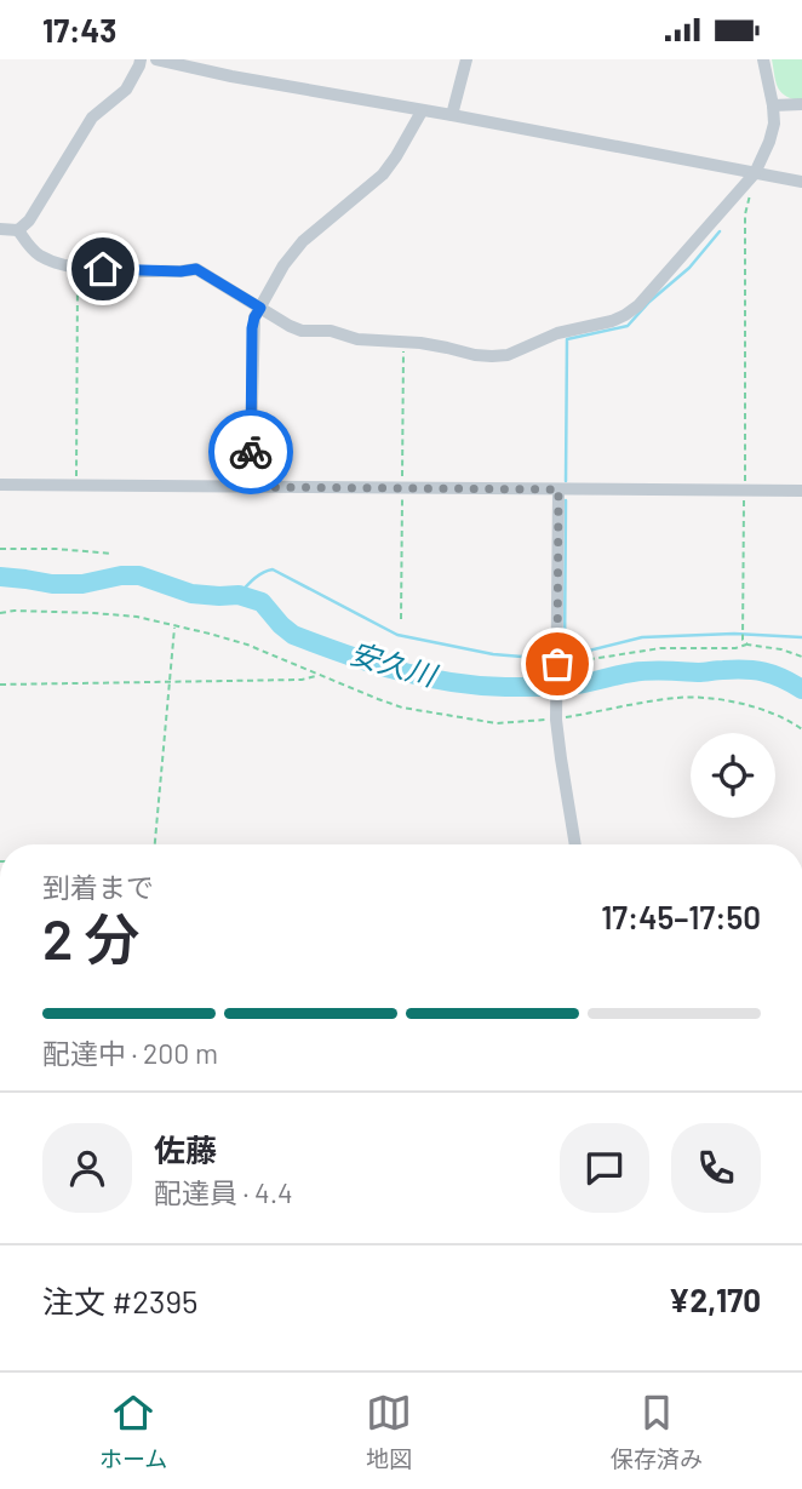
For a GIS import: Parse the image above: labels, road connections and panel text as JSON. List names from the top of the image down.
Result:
{
  "water": ["安久川"],
  "page": {
    "status": "17:43",
    "heading": ["2 分", "到着まで", "17:45–17:50"],
    "panel": [
      "佐藤",
      "配達員 · 4.4",
      "注文 #2395",
      "¥2,170"
    ],
    "bar": "配達中 · 200 m",
    "tabs": ["ホーム", "地図", "保存済み"]
  }
}
